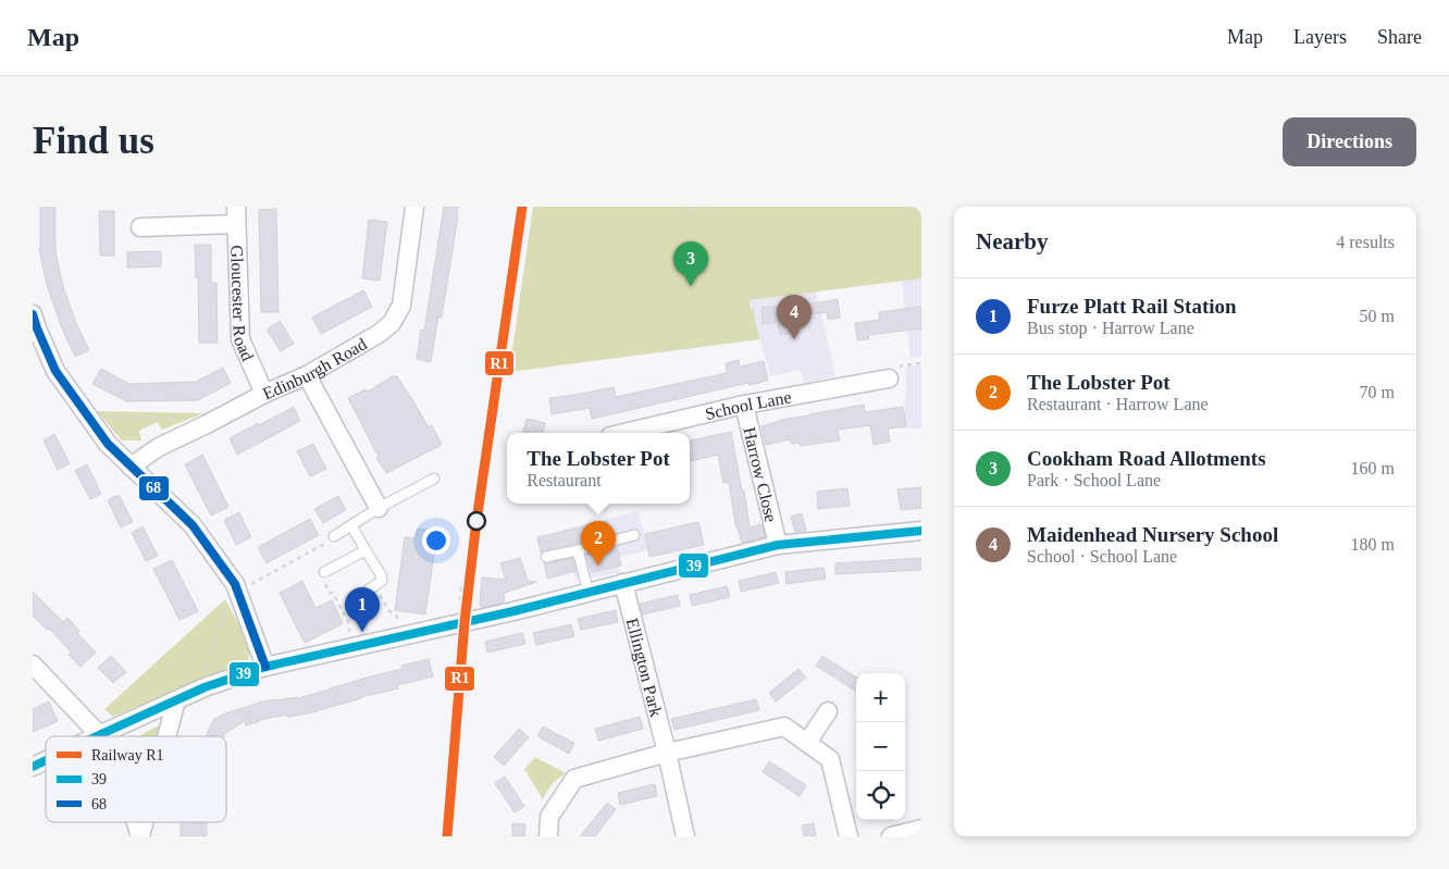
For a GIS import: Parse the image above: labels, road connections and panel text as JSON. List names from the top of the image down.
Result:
{
  "streets": {
    "street": [
      "Gloucester Road",
      "Edinburgh Road",
      "School Lane",
      "Harrow Close",
      "Ellington Park"
    ]
  },
  "crossings": [
    ["Gloucester Road", "Edinburgh Road"],
    ["School Lane", "Harrow Close"]
  ],
  "lines": ["rail line R1", "transit line 68", "transit line 39"],
  "legend": ["Railway R1", "39", "68"],
  "page": {
    "header": "Map",
    "nav": ["Map", "Layers", "Share"],
    "buttons": "Directions",
    "title": "Find us",
    "heading": ["Nearby", "4 results"],
    "pins": [
      "3",
      "4",
      "2",
      "1"
    ],
    "list": [
      {
        "mark": "1",
        "name": "Furze Platt Rail Station",
        "note": "Bus stop · Harrow Lane",
        "value": "50 m"
      },
      {
        "mark": "2",
        "name": "The Lobster Pot",
        "note": "Restaurant · Harrow Lane",
        "value": "70 m"
      },
      {
        "mark": "3",
        "name": "Cookham Road Allotments",
        "note": "Park · School Lane",
        "value": "160 m"
      },
      {
        "mark": "4",
        "name": "Maidenhead Nursery School",
        "note": "School · School Lane",
        "value": "180 m"
      }
    ],
    "popup": ["The Lobster Pot", "Restaurant"],
    "map_buttons": ["+", "−"]
  }
}
